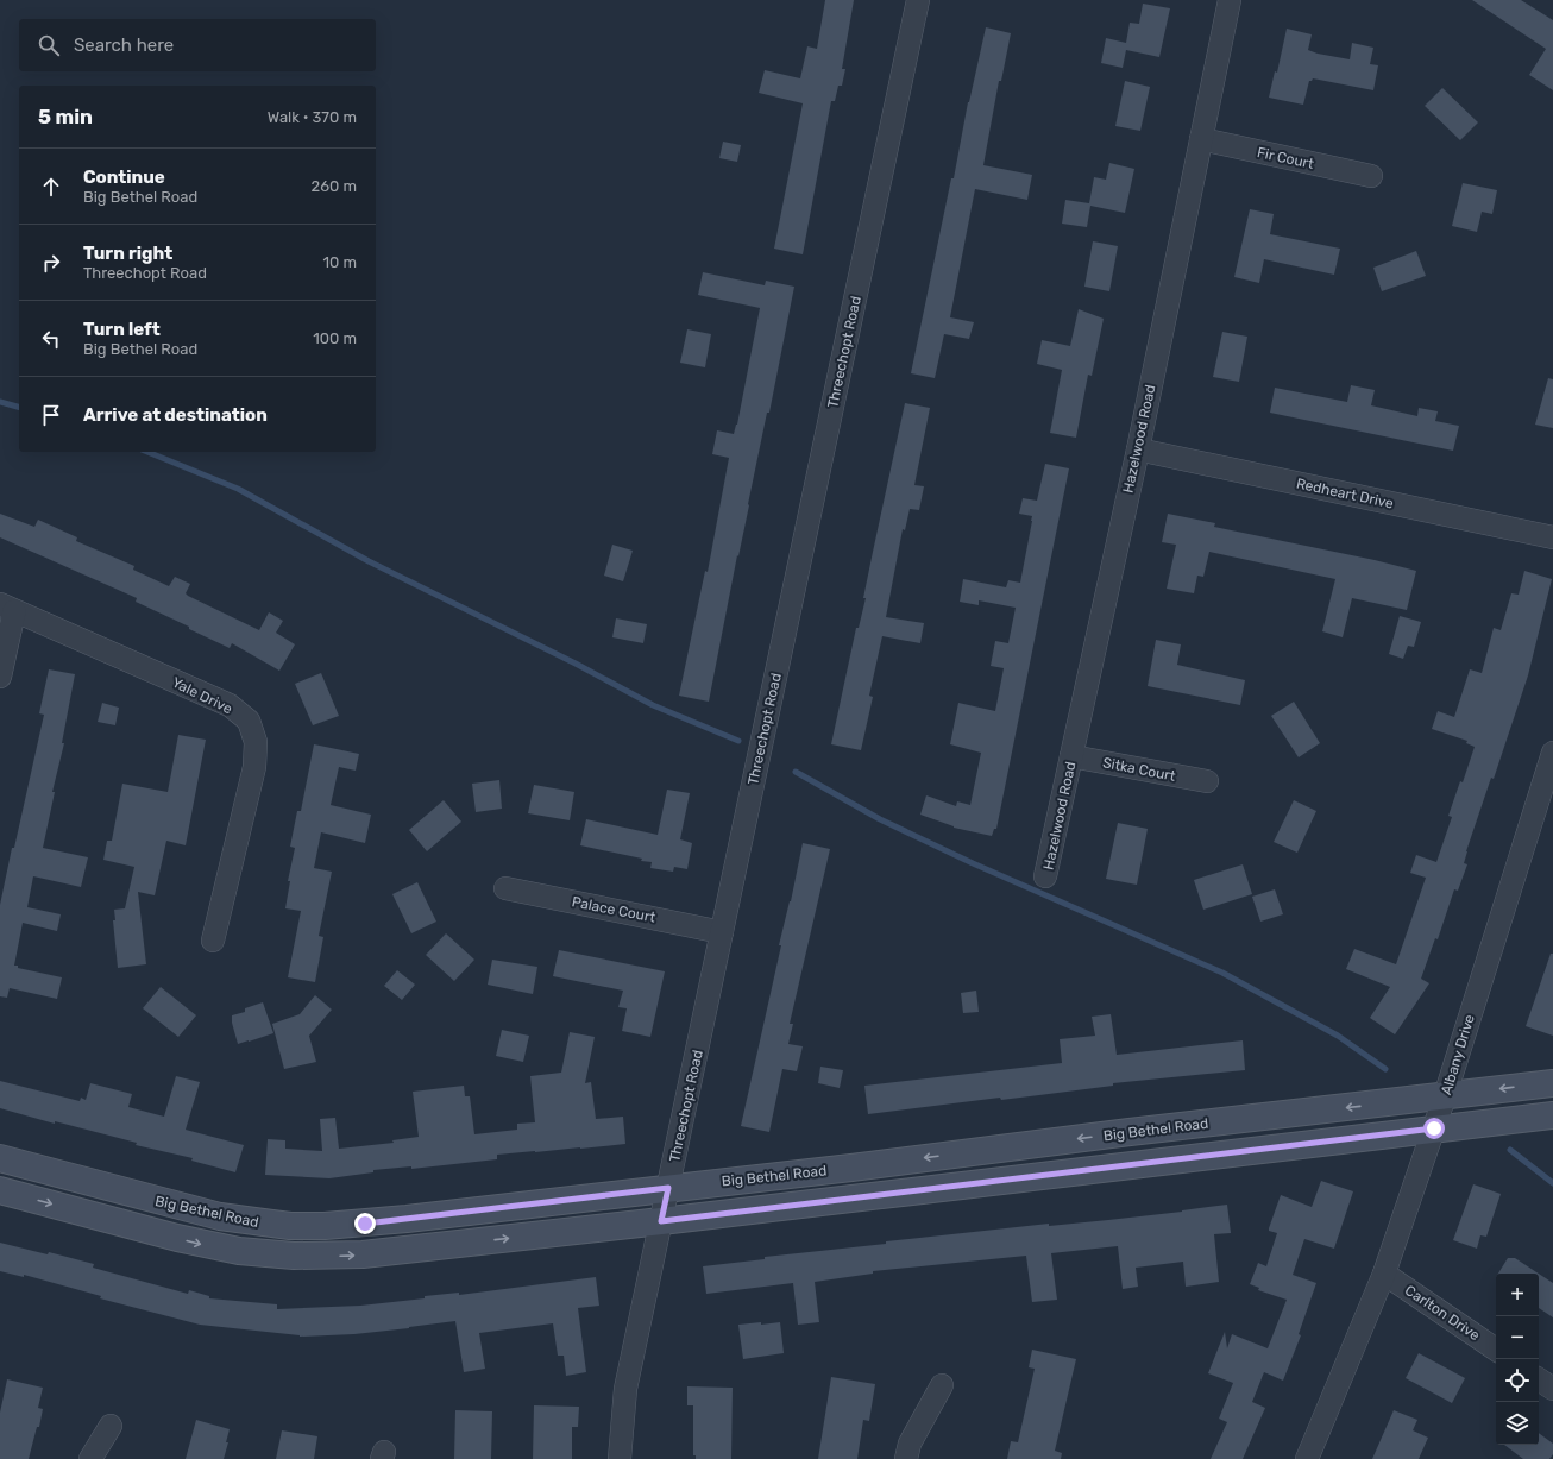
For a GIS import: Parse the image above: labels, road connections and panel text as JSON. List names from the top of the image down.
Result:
{
  "streets": {
    "main road": ["Big Bethel Road"],
    "street": [
      "Fir Court",
      "Threechopt Road",
      "Hazelwood Road",
      "Redheart Drive",
      "Yale Drive",
      "Sitka Court",
      "Palace Court",
      "Albany Drive",
      "Carlton Drive"
    ]
  },
  "crossings": [
    ["Fir Court", "Hazelwood Road"],
    ["Threechopt Road", "Palace Court"],
    ["Threechopt Road", "Big Bethel Road"],
    ["Hazelwood Road", "Redheart Drive"],
    ["Hazelwood Road", "Sitka Court"],
    ["Albany Drive", "Big Bethel Road"],
    ["Albany Drive", "Carlton Drive"]
  ],
  "page": {
    "search": "Search here",
    "heading": ["5 min", "Walk · 370 m"],
    "list": [
      ["Continue", "Big Bethel Road", "260 m"],
      ["Turn right", "Threechopt Road", "10 m"],
      ["Turn left", "Big Bethel Road", "100 m"],
      "Arrive at destination"
    ],
    "map_buttons": ["+", "−"]
  }
}
